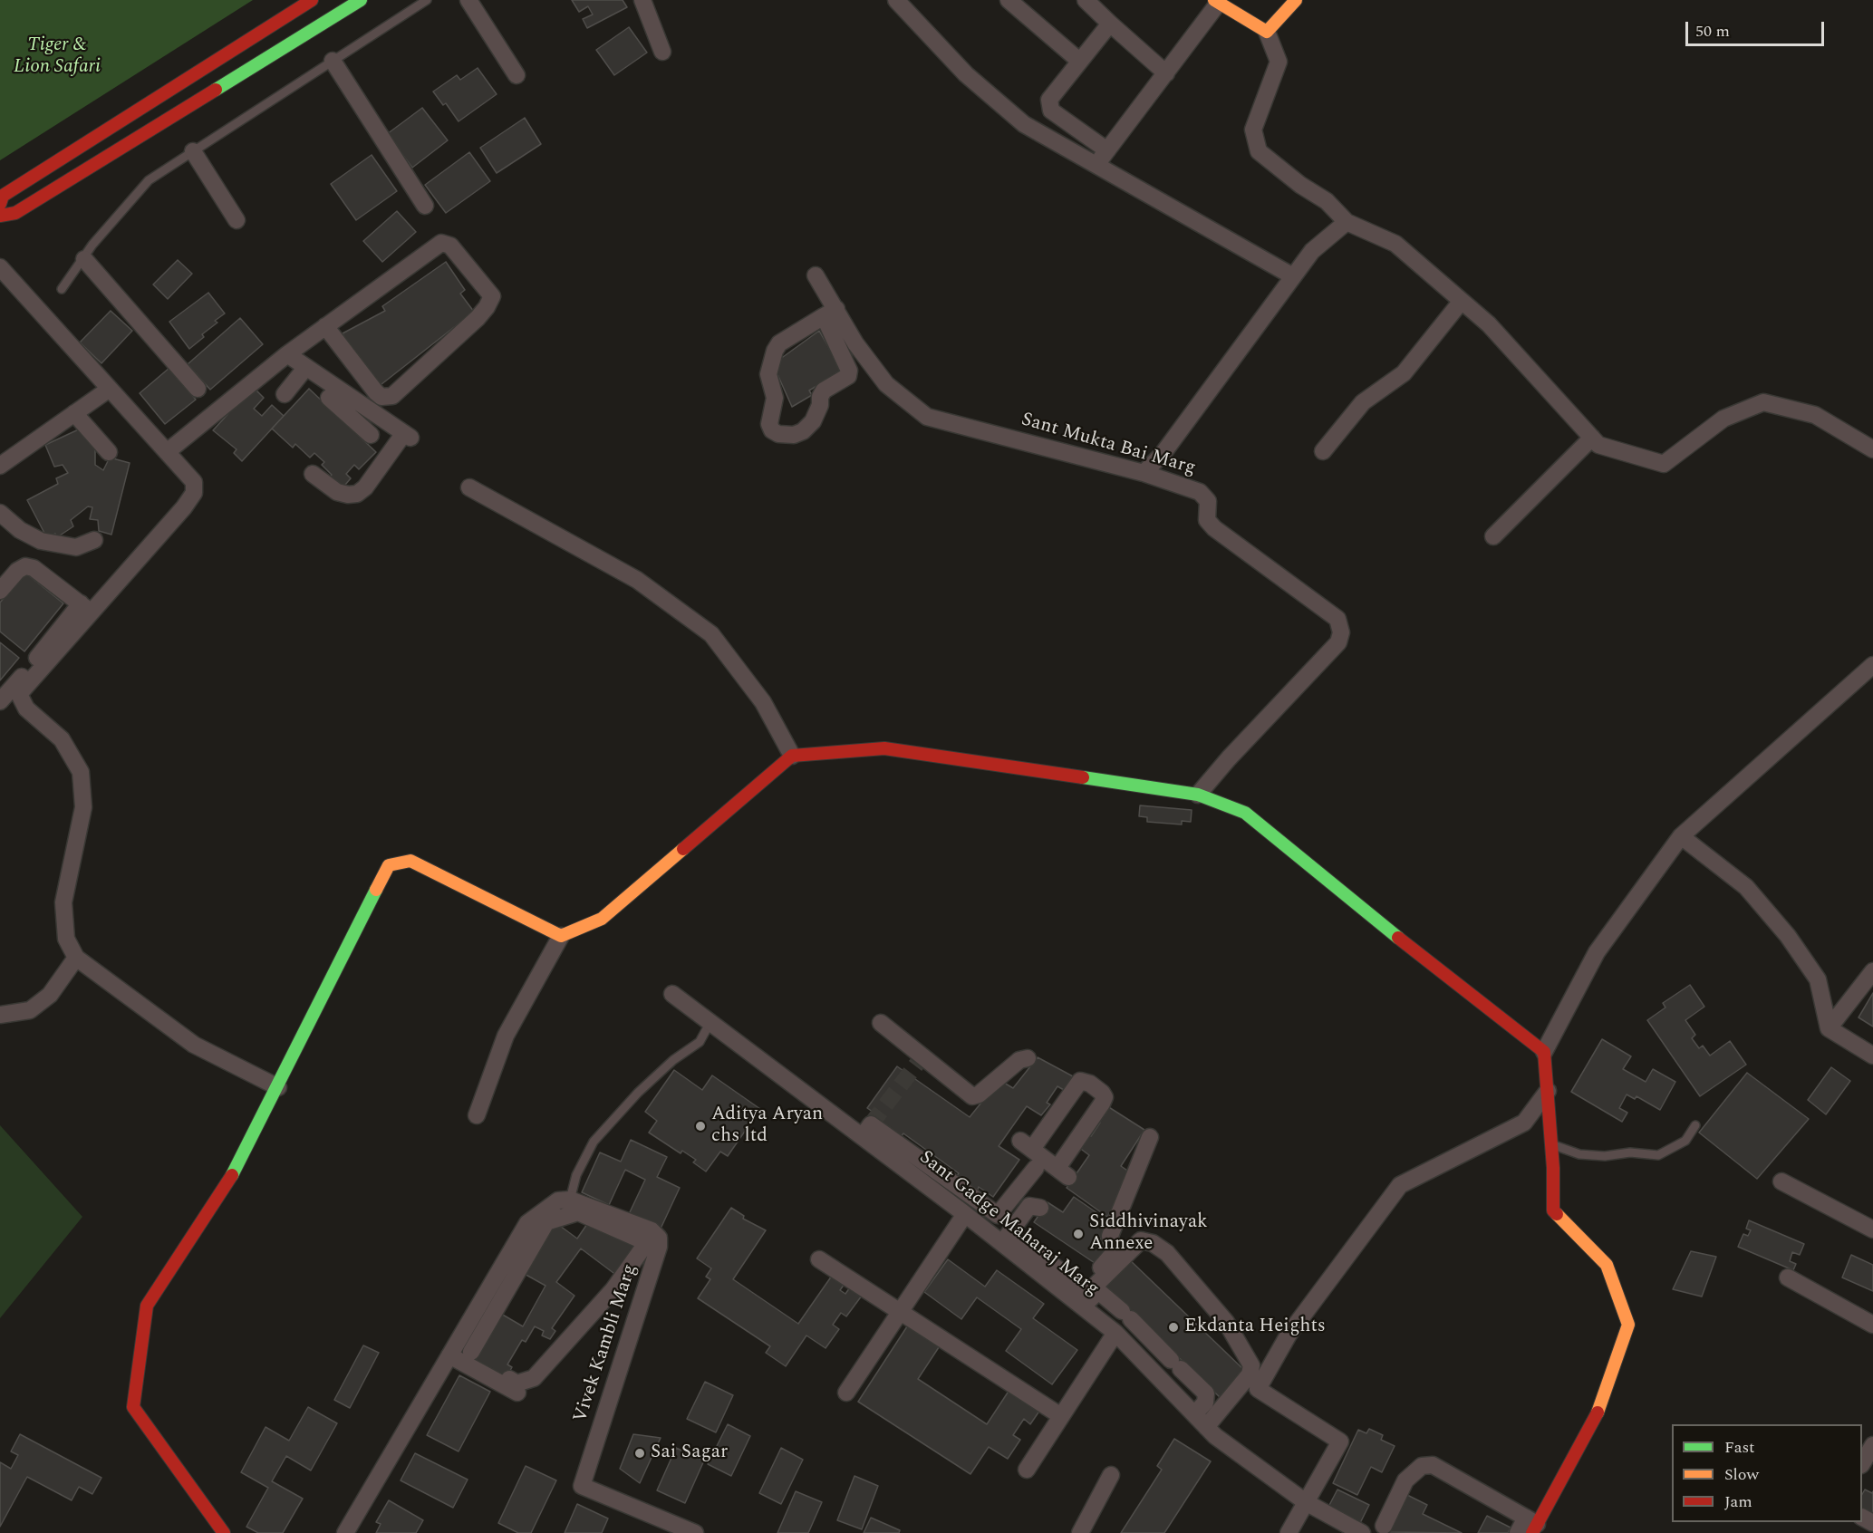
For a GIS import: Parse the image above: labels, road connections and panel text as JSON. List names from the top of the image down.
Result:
{
  "streets": {
    "street": ["Sant Mukta Bai Marg", "Sant Gadge Maharaj Marg", "Vivek Kambli Marg"]
  },
  "parks": ["Tiger & Lion Safari"],
  "places": [
    "Aditya Aryan chs ltd",
    "Siddhivinayak Annexe",
    "Ekdanta Heights",
    "Sai Sagar"
  ],
  "legend": ["Fast", "Slow", "Jam"],
  "scale_bar": "50 m"
}
